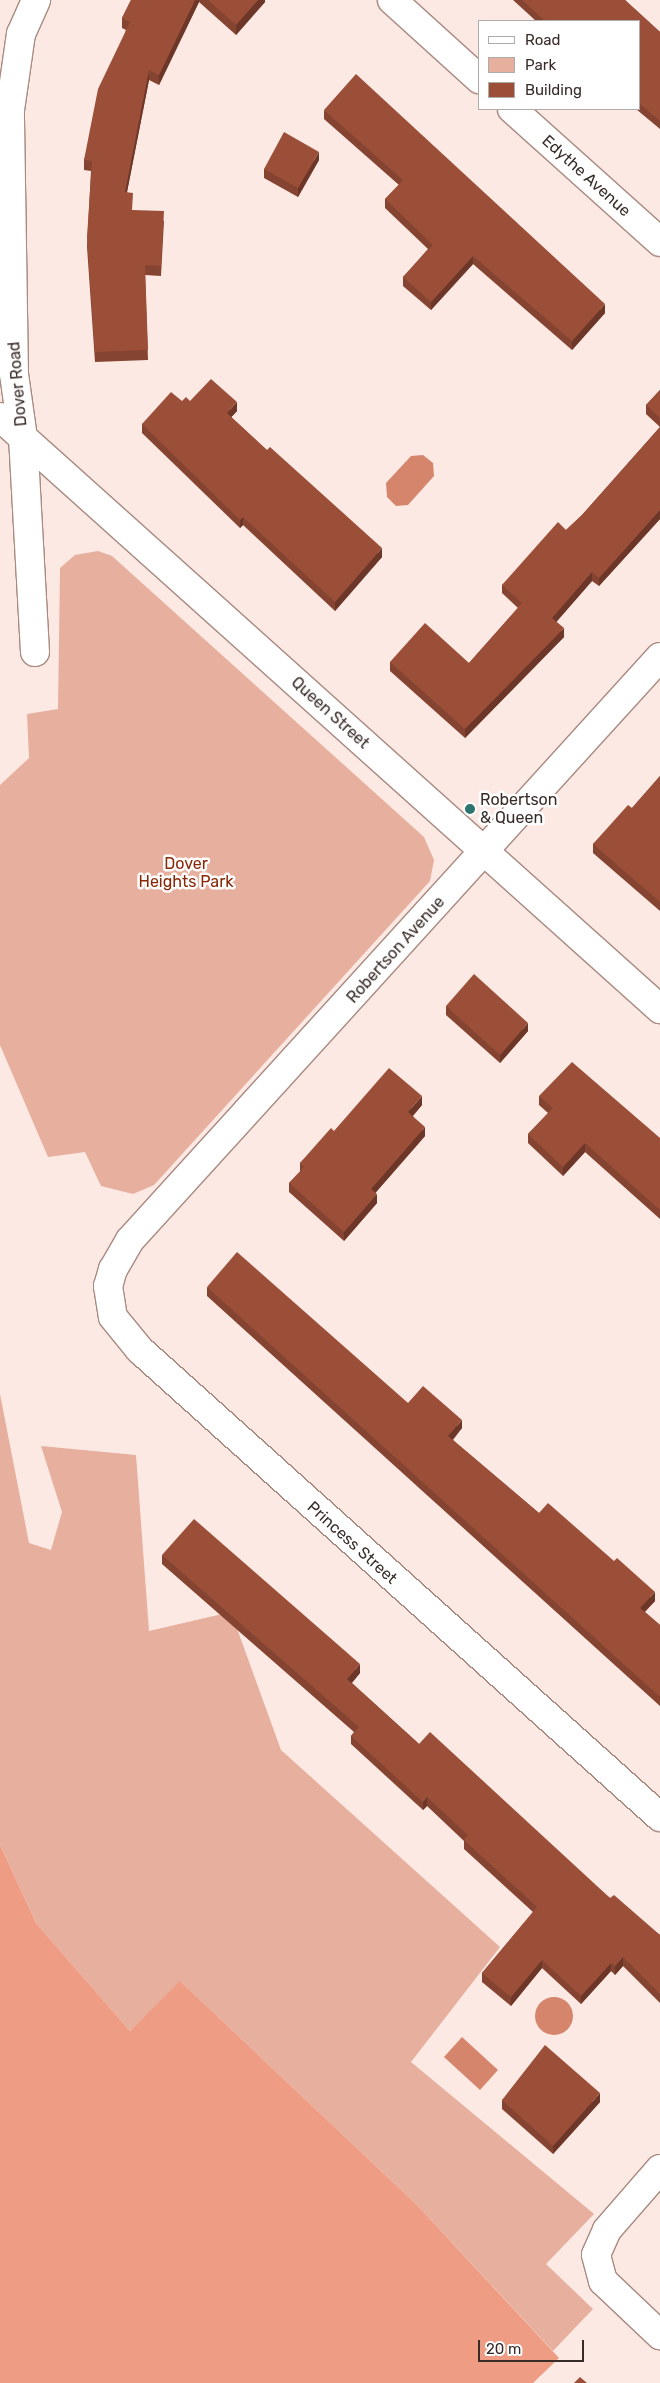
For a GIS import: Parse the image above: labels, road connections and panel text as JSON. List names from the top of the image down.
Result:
{
  "streets": {
    "street": [
      "Edythe Avenue",
      "Dover Road",
      "Queen Street",
      "Robertson Avenue",
      "Princess Street"
    ]
  },
  "crossings": [
    ["Dover Road", "Queen Street"],
    ["Queen Street", "Robertson Avenue"],
    ["Robertson Avenue", "Princess Street"]
  ],
  "parks": ["Dover Heights Park"],
  "places": ["Robertson & Queen"],
  "legend": ["Road", "Park", "Building"],
  "scale_bar": "20 m"
}
